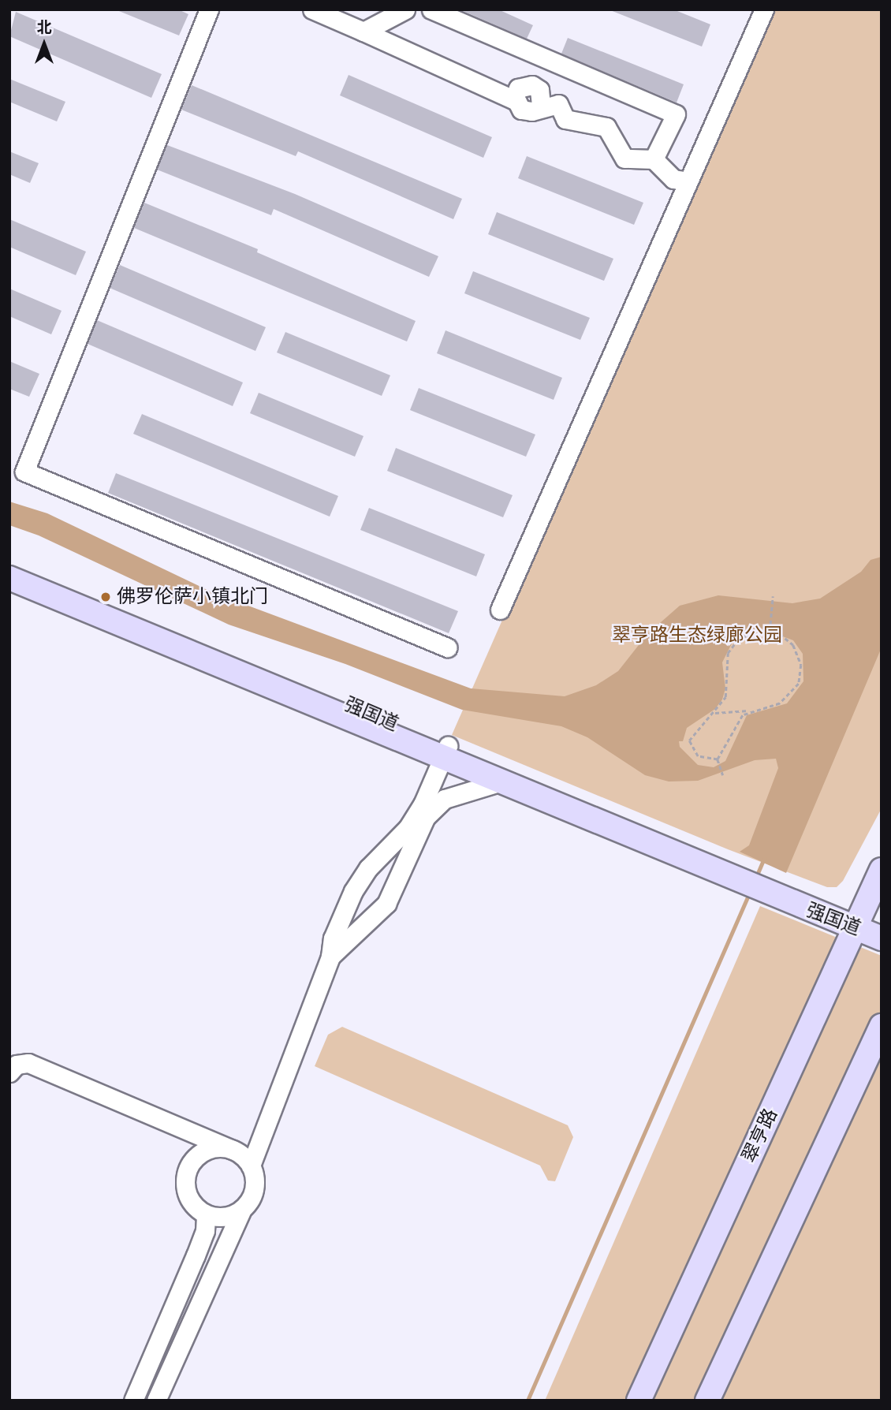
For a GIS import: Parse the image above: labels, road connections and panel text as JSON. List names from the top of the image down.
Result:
{
  "streets": {
    "main road": ["强国道", "翠亨路"]
  },
  "crossings": [
    ["强国道", "翠亨路"]
  ],
  "parks": ["翠亨路生态绿廊公园"],
  "places": ["佛罗伦萨小镇北门"],
  "north": "top"
}
